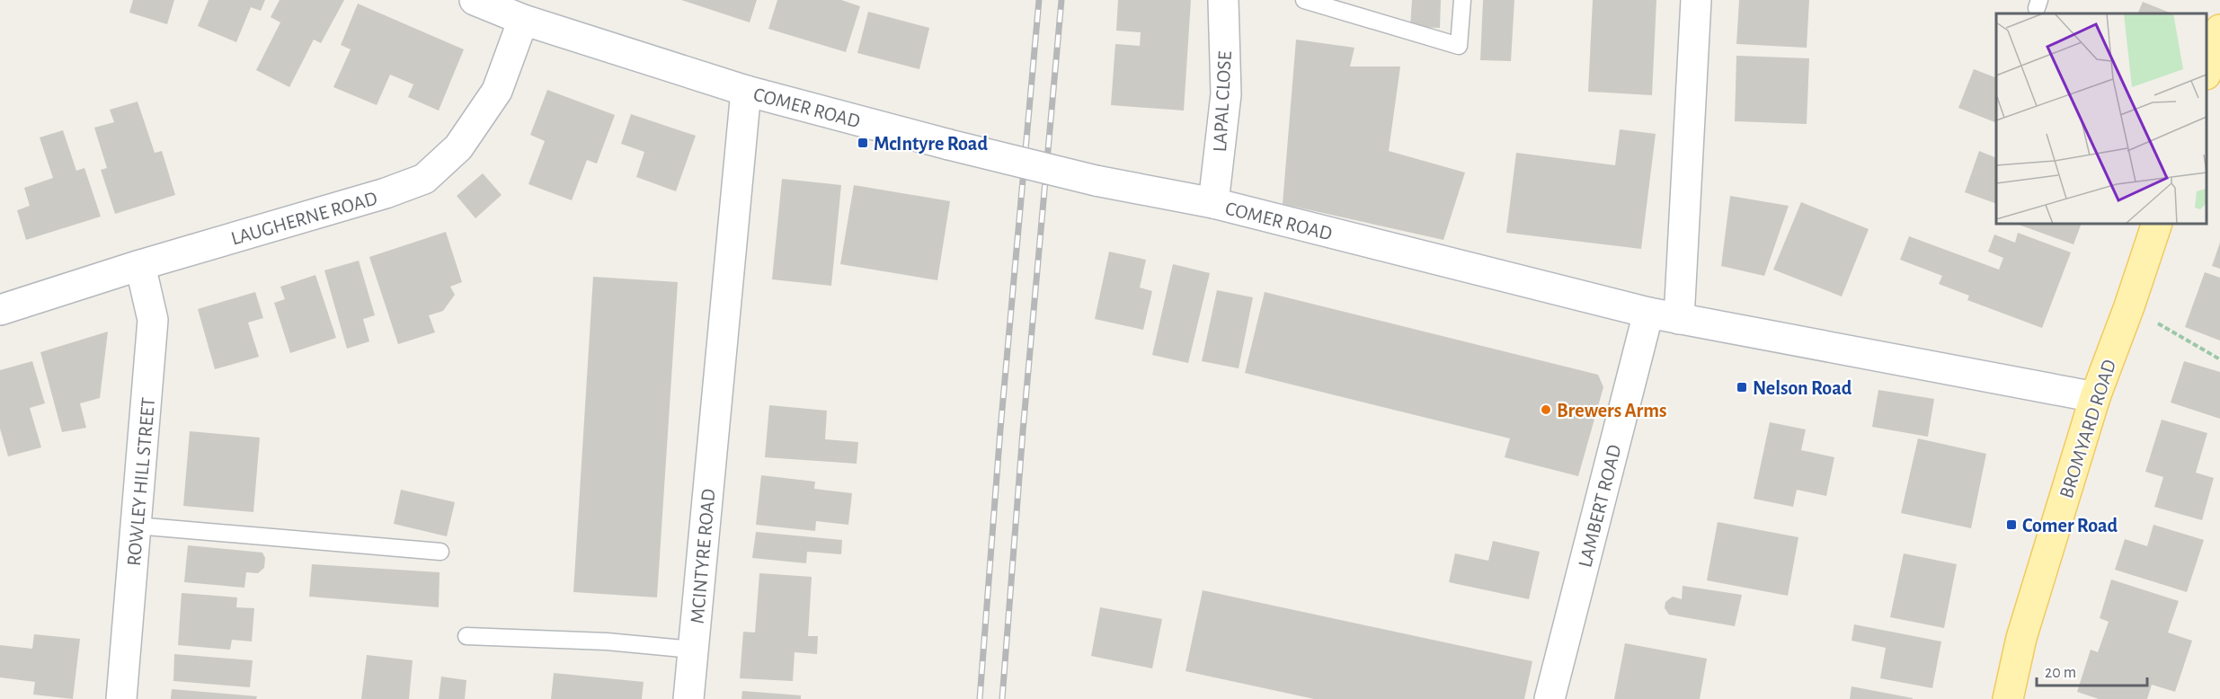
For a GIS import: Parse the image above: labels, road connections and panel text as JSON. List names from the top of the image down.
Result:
{
  "streets": {
    "main road": ["BROMYARD ROAD"],
    "street": [
      "LAPAL CLOSE",
      "COMER ROAD",
      "LAUGHERNE ROAD",
      "ROWLEY HILL STREET",
      "LAMBERT ROAD",
      "MCINTYRE ROAD"
    ]
  },
  "crossings": [
    ["LAPAL CLOSE", "COMER ROAD"],
    ["COMER ROAD", "LAUGHERNE ROAD"],
    ["COMER ROAD", "BROMYARD ROAD"],
    ["COMER ROAD", "LAMBERT ROAD"],
    ["COMER ROAD", "MCINTYRE ROAD"],
    ["LAUGHERNE ROAD", "ROWLEY HILL STREET"]
  ],
  "places": {
    "transit": ["McIntyre Road", "Nelson Road", "Comer Road"],
    "other": ["Brewers Arms"]
  },
  "scale_bar": "20 m"
}
